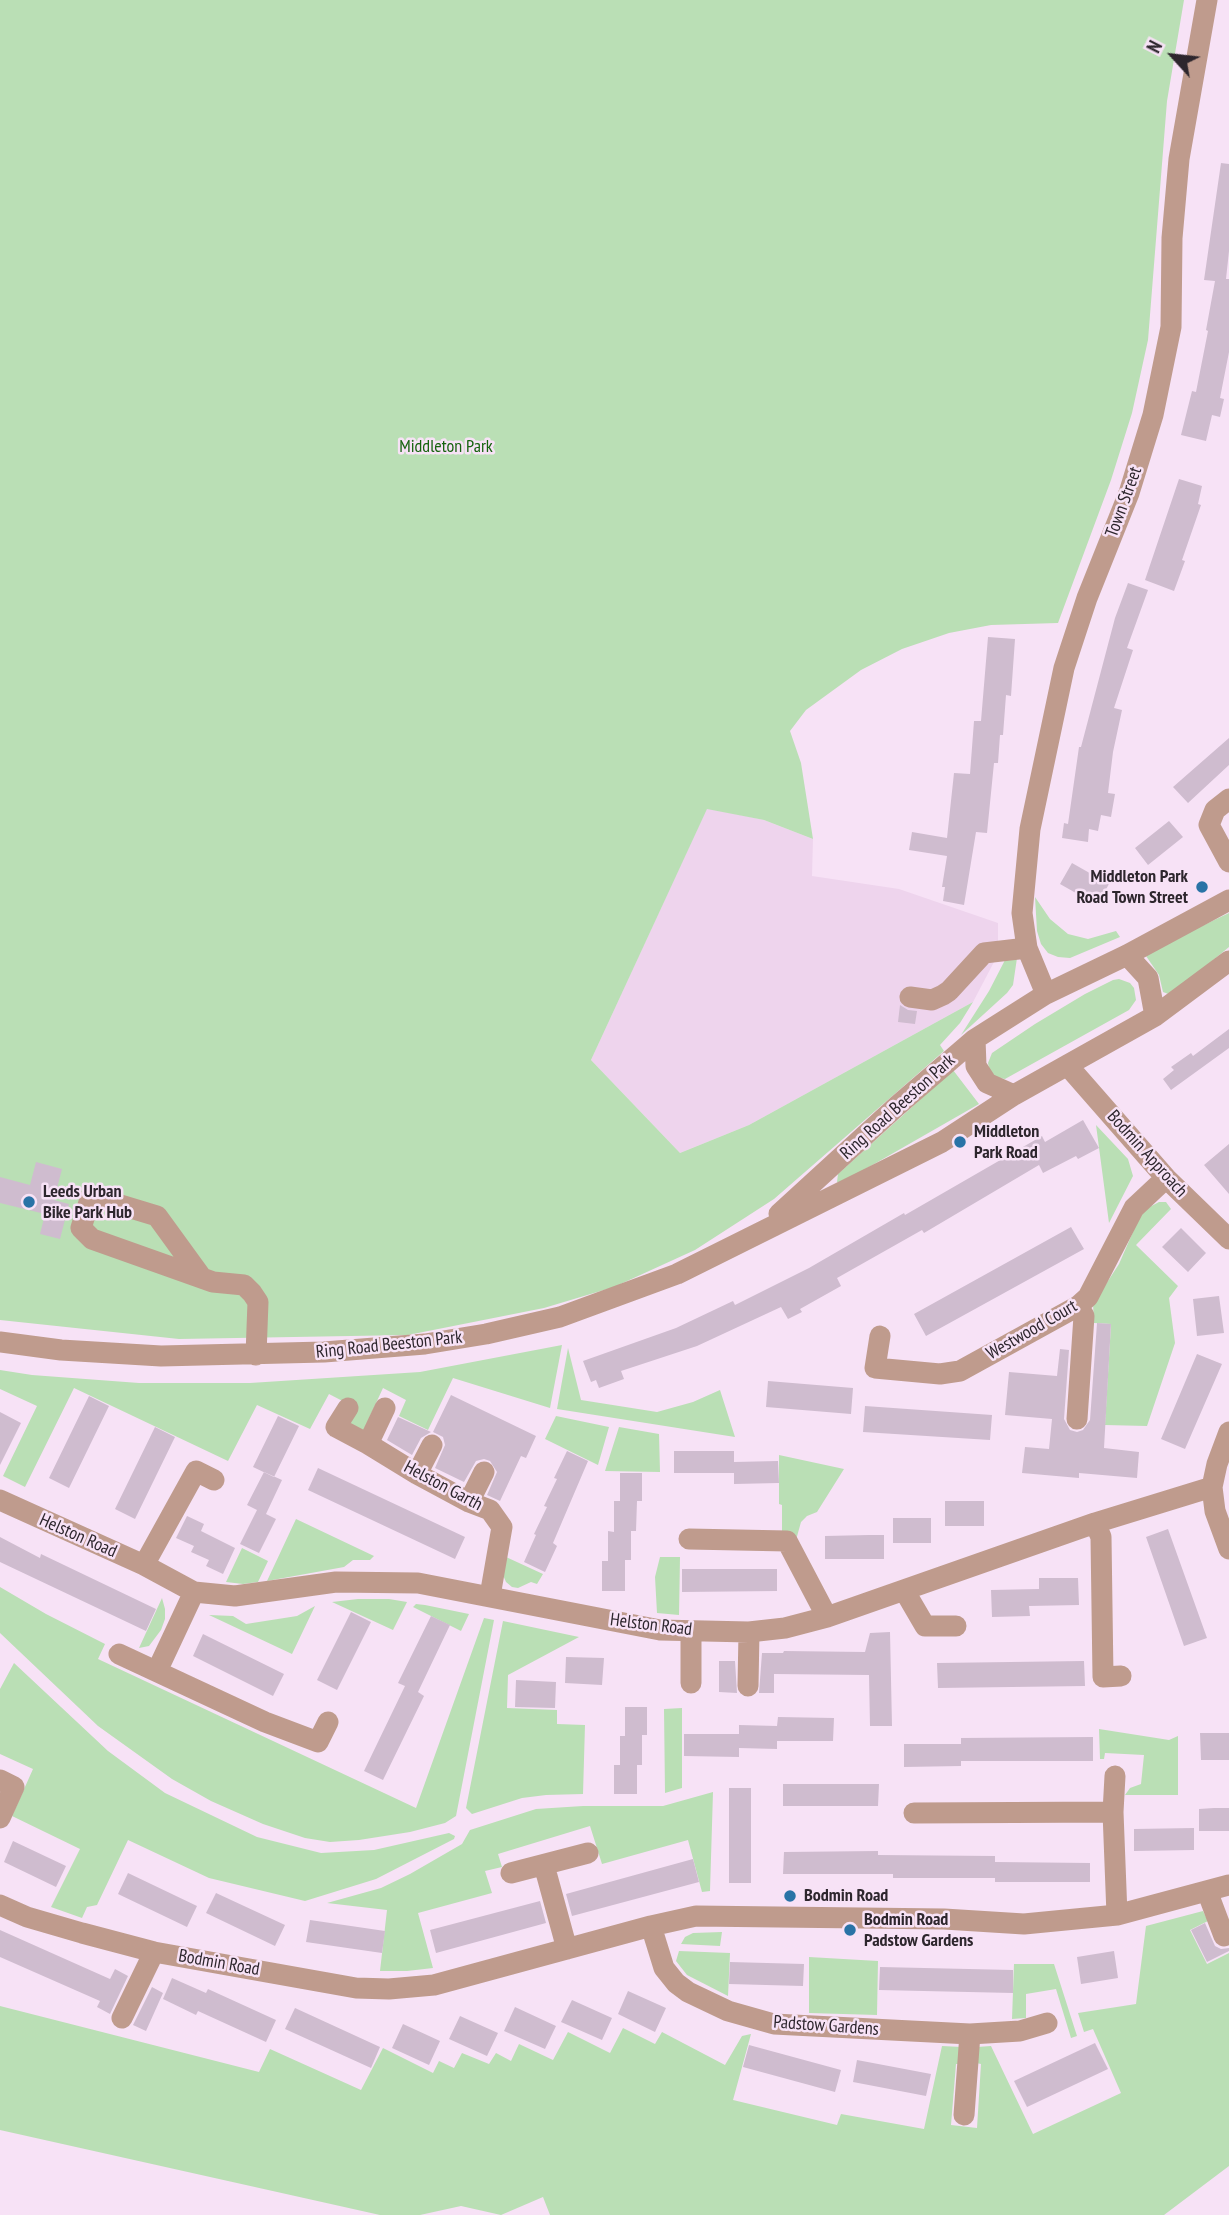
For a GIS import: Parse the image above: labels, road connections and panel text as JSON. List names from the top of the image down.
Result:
{
  "streets": {
    "street": [
      "Town Street",
      "Ring Road Beeston Park",
      "Bodmin Approach",
      "Westwood Court",
      "Helston Garth",
      "Helston Road",
      "Bodmin Road",
      "Padstow Gardens"
    ]
  },
  "crossings": [
    ["Town Street", "Ring Road Beeston Park"],
    ["Ring Road Beeston Park", "Bodmin Approach"],
    ["Bodmin Approach", "Westwood Court"],
    ["Helston Garth", "Helston Road"],
    ["Bodmin Road", "Padstow Gardens"]
  ],
  "parks": ["Middleton Park"],
  "places": [
    "Middleton Park Road Town Street",
    "Middleton Park Road",
    "Leeds Urban Bike Park Hub",
    "Bodmin Road",
    "Bodmin Road Padstow Gardens"
  ],
  "north": "top left"
}
